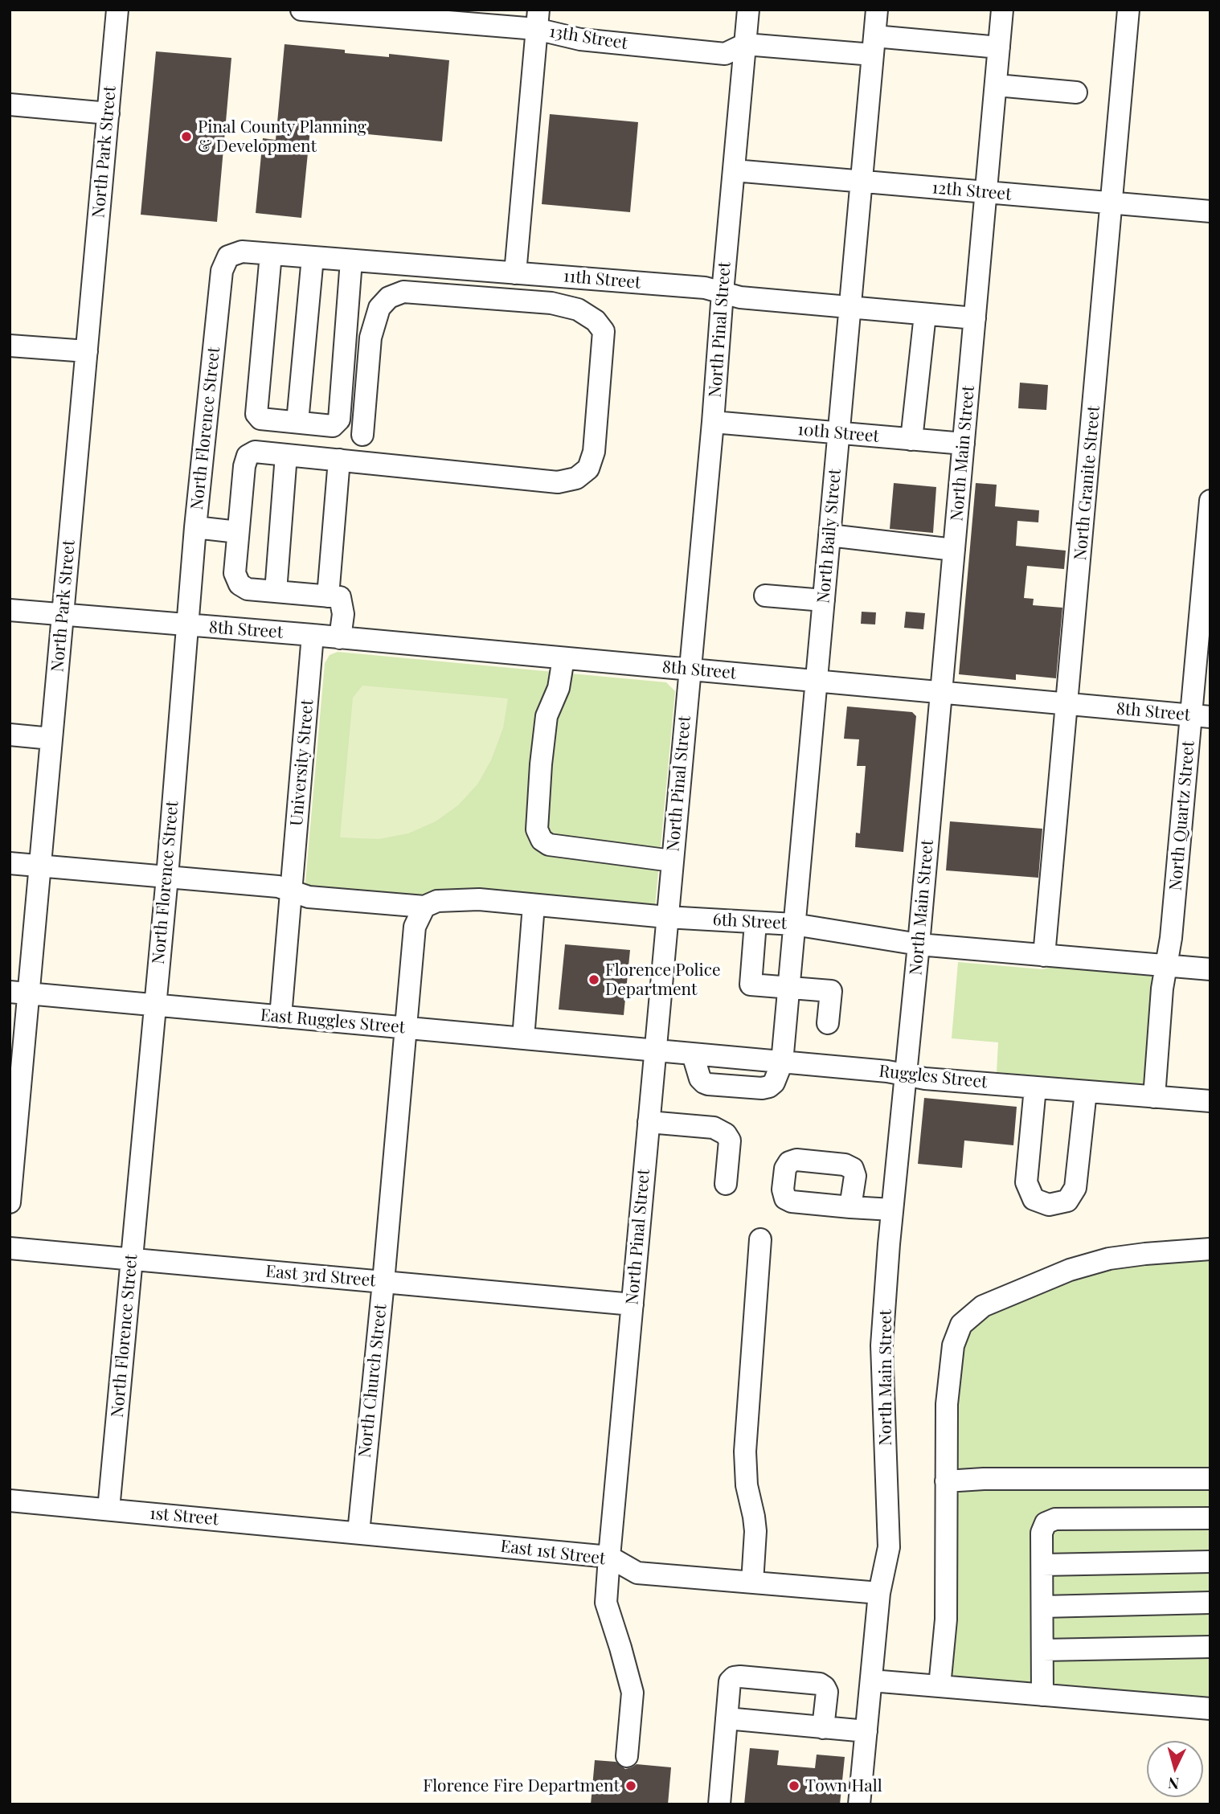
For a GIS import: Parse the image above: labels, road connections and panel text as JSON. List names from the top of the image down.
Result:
{
  "streets": {
    "street": [
      "13th Street",
      "North Park Street",
      "12th Street",
      "11th Street",
      "North Pinal Street",
      "North Florence Street",
      "10th Street",
      "North Main Street",
      "North Granite Street",
      "North Baily Street",
      "8th Street",
      "University Street",
      "North Quartz Street",
      "6th Street",
      "East Ruggles Street",
      "Ruggles Street",
      "East 3rd Street",
      "North Church Street",
      "1st Street",
      "East 1st Street"
    ]
  },
  "crossings": [
    ["13th Street", "North Pinal Street"],
    ["13th Street", "North Main Street"],
    ["13th Street", "North Baily Street"],
    ["North Park Street", "8th Street"],
    ["North Park Street", "6th Street"],
    ["North Park Street", "East Ruggles Street"],
    ["12th Street", "North Pinal Street"],
    ["12th Street", "North Main Street"],
    ["12th Street", "North Granite Street"],
    ["12th Street", "North Baily Street"],
    ["11th Street", "North Pinal Street"],
    ["11th Street", "North Florence Street"],
    ["11th Street", "North Main Street"],
    ["11th Street", "North Baily Street"],
    ["North Pinal Street", "10th Street"],
    ["North Pinal Street", "8th Street"],
    ["North Pinal Street", "6th Street"],
    ["North Pinal Street", "East Ruggles Street"],
    ["North Pinal Street", "Ruggles Street"],
    ["North Pinal Street", "East 3rd Street"],
    ["North Pinal Street", "East 1st Street"],
    ["North Florence Street", "8th Street"],
    ["North Florence Street", "6th Street"],
    ["North Florence Street", "East Ruggles Street"],
    ["North Florence Street", "East 3rd Street"],
    ["North Florence Street", "1st Street"],
    ["10th Street", "North Main Street"],
    ["10th Street", "North Baily Street"],
    ["North Main Street", "8th Street"],
    ["North Main Street", "6th Street"],
    ["North Main Street", "Ruggles Street"],
    ["North Main Street", "East 1st Street"],
    ["North Granite Street", "8th Street"],
    ["North Granite Street", "6th Street"],
    ["North Baily Street", "8th Street"],
    ["North Baily Street", "6th Street"],
    ["North Baily Street", "Ruggles Street"],
    ["8th Street", "University Street"],
    ["8th Street", "North Quartz Street"],
    ["University Street", "6th Street"],
    ["University Street", "East Ruggles Street"],
    ["North Quartz Street", "6th Street"],
    ["North Quartz Street", "Ruggles Street"],
    ["6th Street", "North Church Street"],
    ["East Ruggles Street", "Ruggles Street"],
    ["East Ruggles Street", "North Church Street"],
    ["East 3rd Street", "North Church Street"],
    ["North Church Street", "1st Street"],
    ["North Church Street", "East 1st Street"],
    ["1st Street", "East 1st Street"]
  ],
  "places": [
    "Pinal County Planning & Development",
    "Florence Police Department",
    "Florence Fire Department",
    "Town Hall"
  ],
  "north": "bottom"
}
